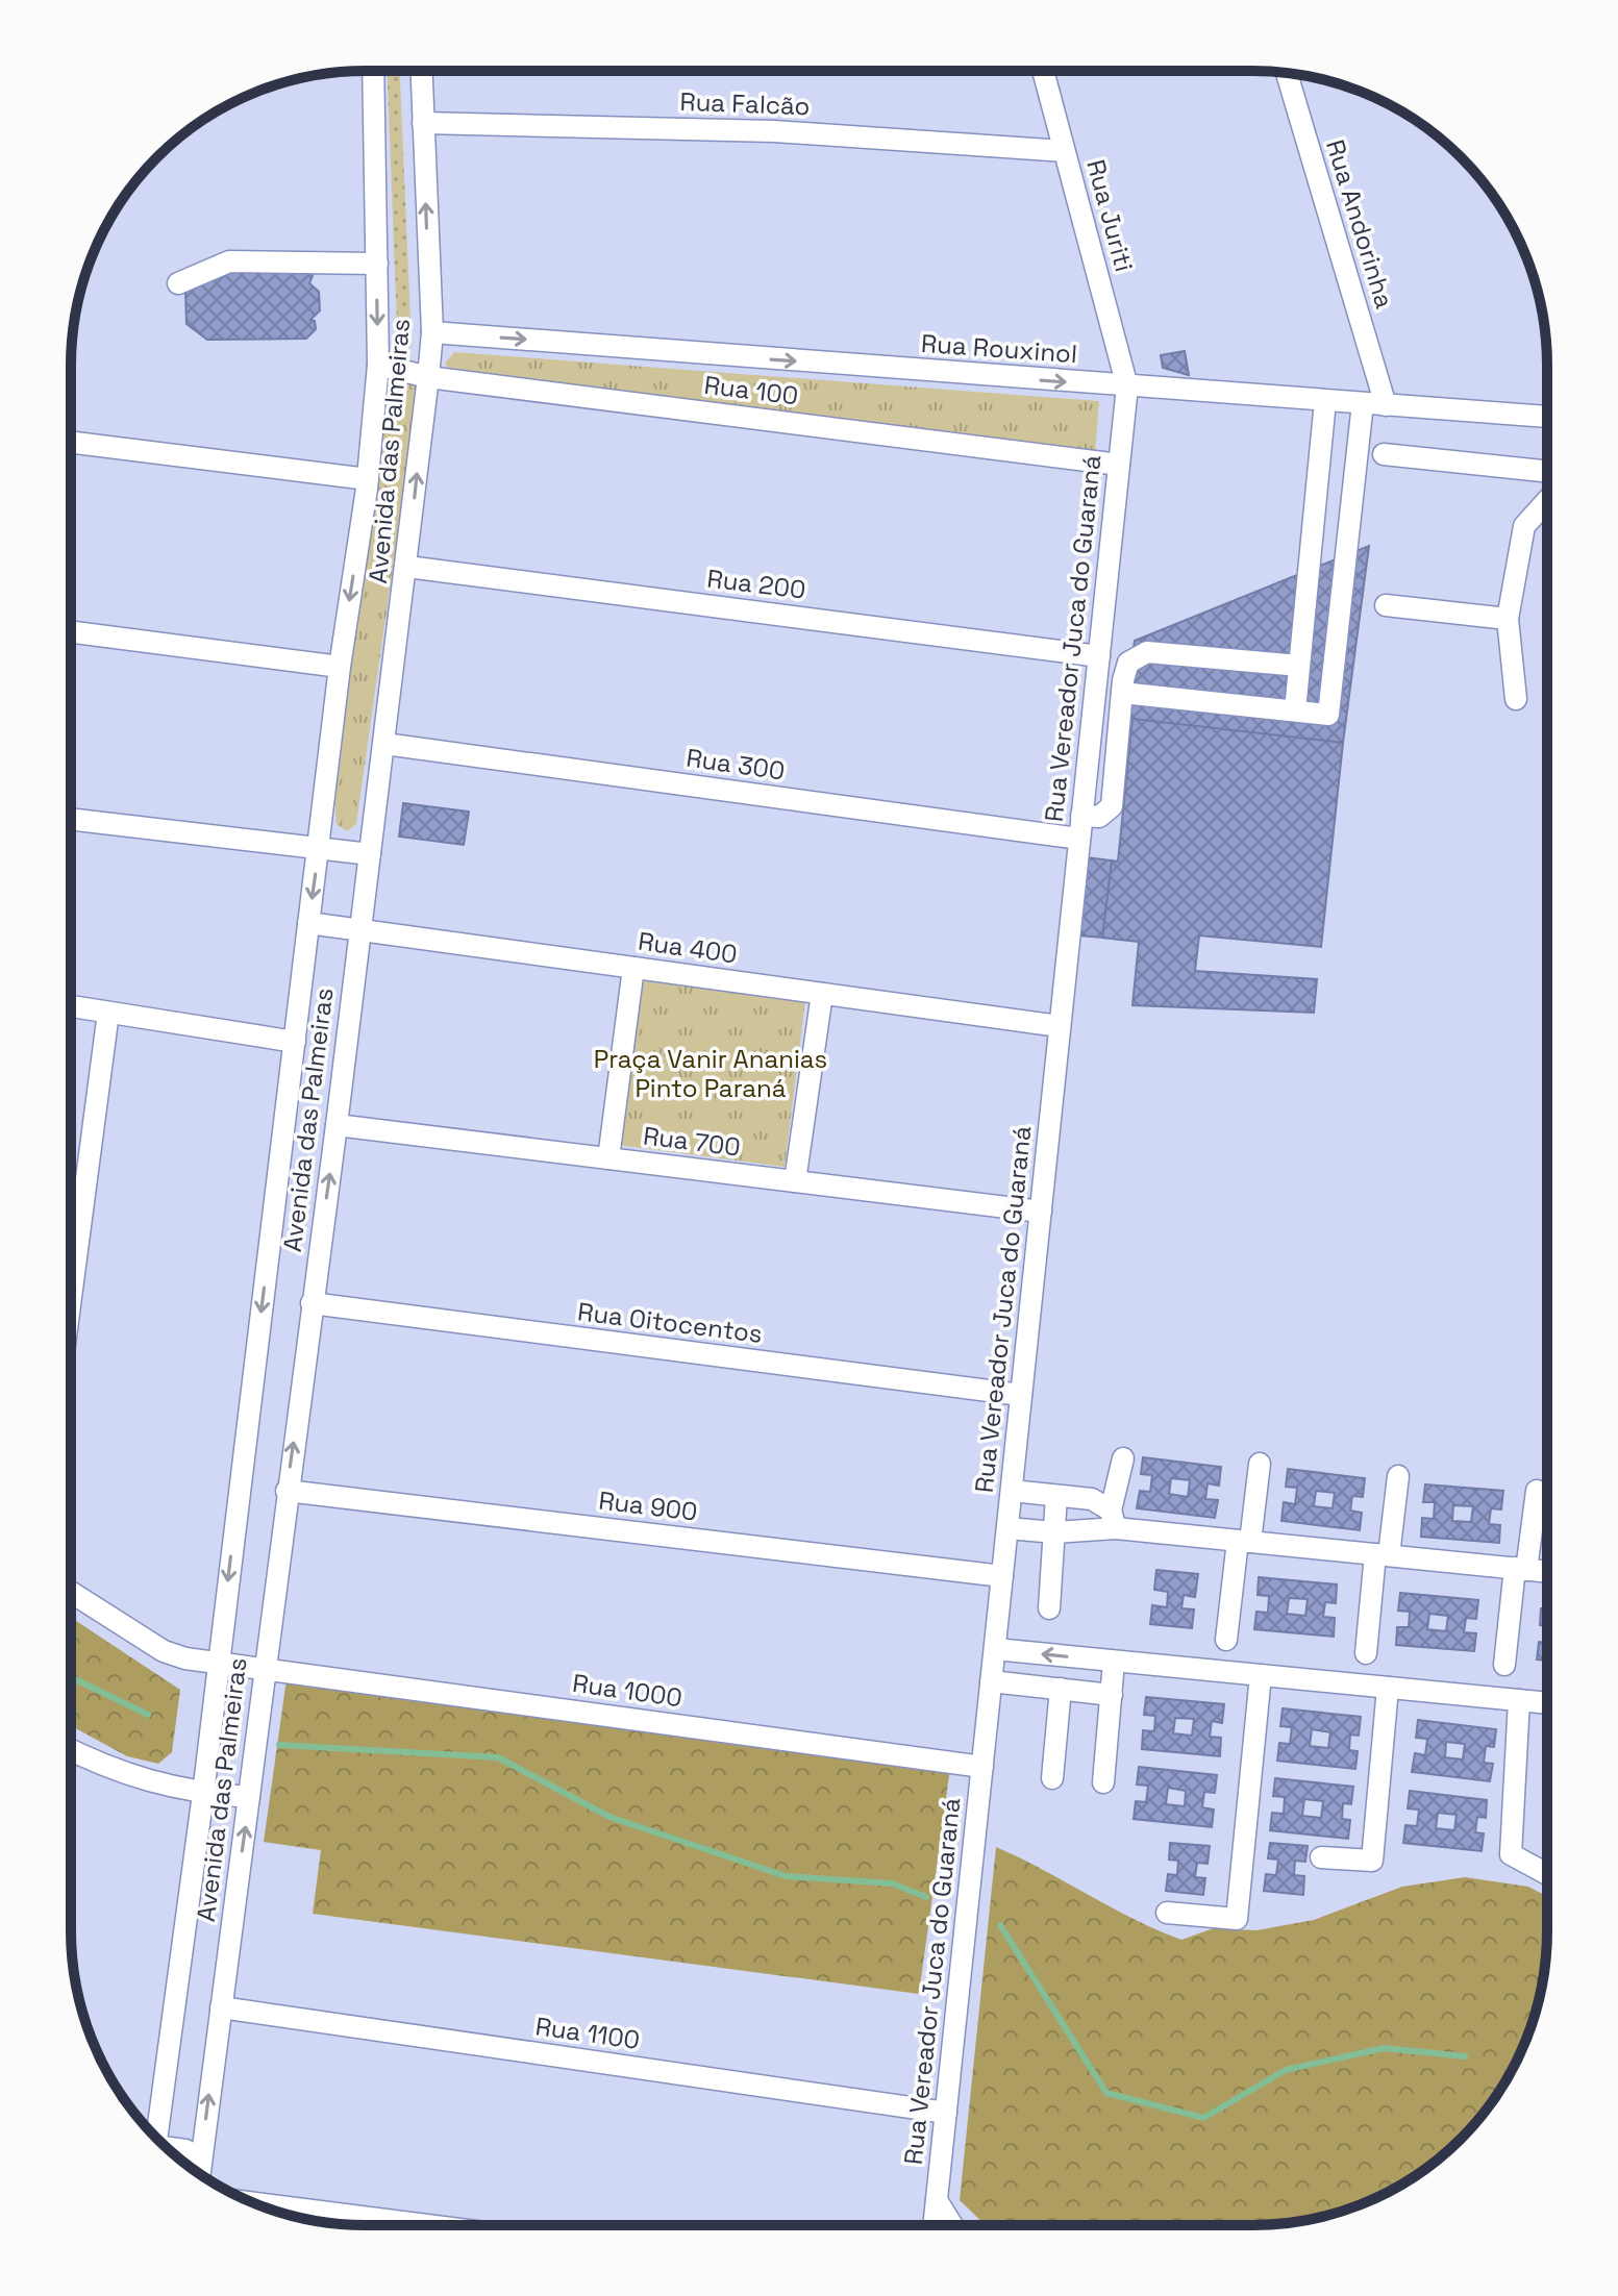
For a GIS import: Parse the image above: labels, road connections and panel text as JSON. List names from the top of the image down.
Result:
{
  "streets": {
    "street": [
      "Rua Falcão",
      "Rua Juriti",
      "Rua Andorinha",
      "Rua Rouxinol",
      "Rua 100",
      "Avenida das Palmeiras",
      "Rua 200",
      "Rua Vereador Juca do Guaraná",
      "Rua 300",
      "Rua 400",
      "Rua 700",
      "Rua Oitocentos",
      "Rua 900",
      "Rua 1000",
      "Rua 1100"
    ]
  },
  "crossings": [
    ["Rua Falcão", "Rua Juriti"],
    ["Rua Falcão", "Avenida das Palmeiras"],
    ["Rua Juriti", "Rua Rouxinol"],
    ["Rua Juriti", "Rua Vereador Juca do Guaraná"],
    ["Rua Andorinha", "Rua Rouxinol"],
    ["Rua Rouxinol", "Avenida das Palmeiras"],
    ["Rua Rouxinol", "Rua Vereador Juca do Guaraná"],
    ["Rua 100", "Avenida das Palmeiras"],
    ["Rua 100", "Rua Vereador Juca do Guaraná"],
    ["Avenida das Palmeiras", "Rua 200"],
    ["Avenida das Palmeiras", "Rua 300"],
    ["Avenida das Palmeiras", "Rua 400"],
    ["Avenida das Palmeiras", "Rua 700"],
    ["Avenida das Palmeiras", "Rua Oitocentos"],
    ["Avenida das Palmeiras", "Rua 900"],
    ["Avenida das Palmeiras", "Rua 1000"],
    ["Avenida das Palmeiras", "Rua 1100"],
    ["Rua 200", "Rua Vereador Juca do Guaraná"],
    ["Rua Vereador Juca do Guaraná", "Rua 300"],
    ["Rua Vereador Juca do Guaraná", "Rua 400"],
    ["Rua Vereador Juca do Guaraná", "Rua 700"],
    ["Rua Vereador Juca do Guaraná", "Rua Oitocentos"],
    ["Rua Vereador Juca do Guaraná", "Rua 900"],
    ["Rua Vereador Juca do Guaraná", "Rua 1000"],
    ["Rua Vereador Juca do Guaraná", "Rua 1100"]
  ],
  "one_way": ["Rua Rouxinol"],
  "parks": ["Praça Vanir Ananias Pinto Paraná"]
}
